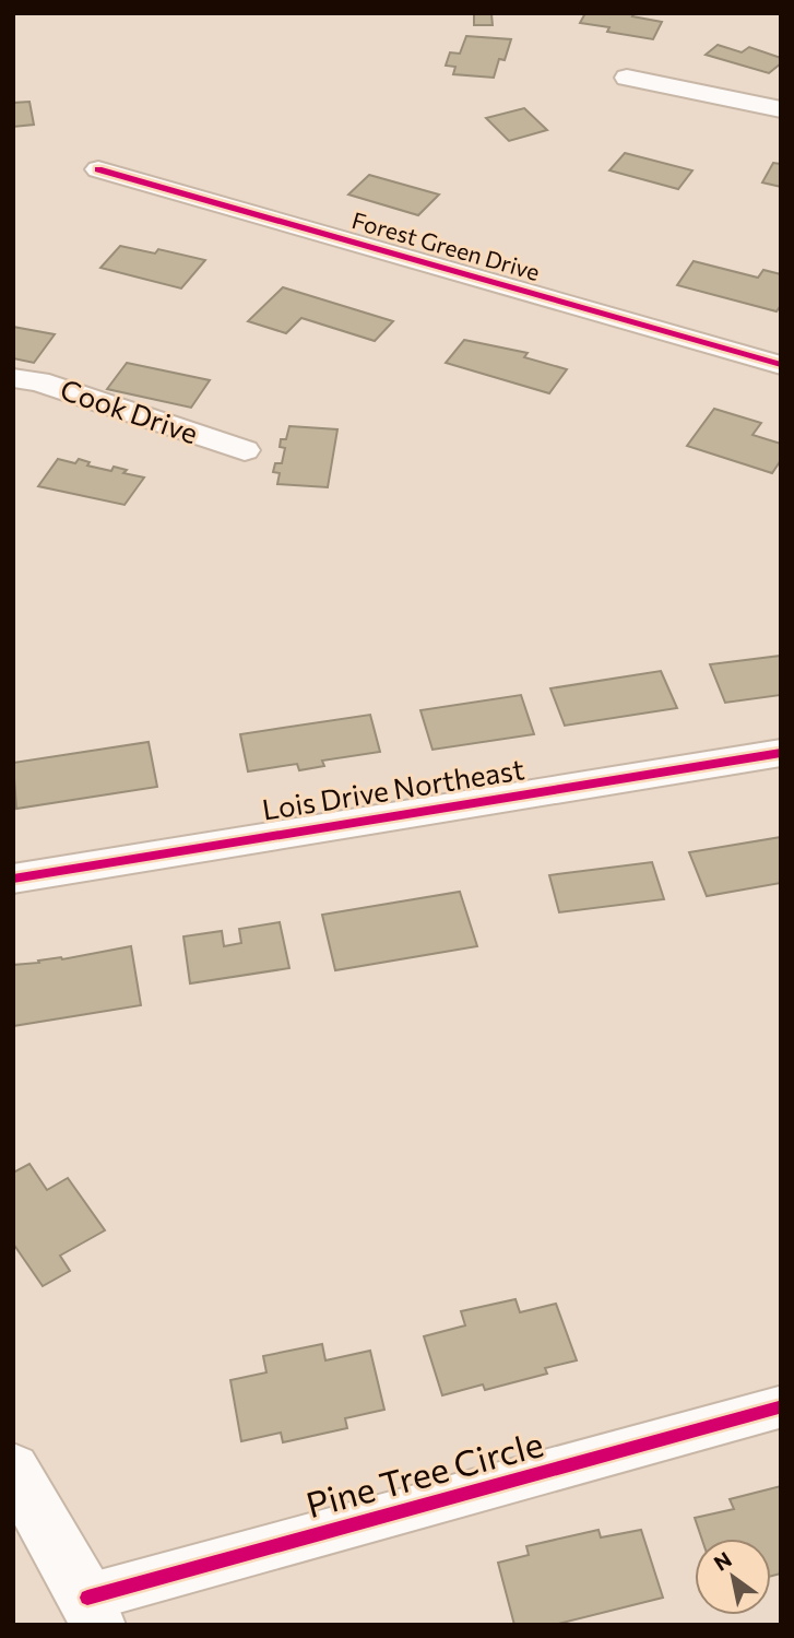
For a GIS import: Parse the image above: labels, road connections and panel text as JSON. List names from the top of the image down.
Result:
{
  "streets": {
    "street": [
      "Forest Green Drive",
      "Cook Drive",
      "Lois Drive Northeast",
      "Pine Tree Circle"
    ]
  },
  "north": "top left"
}
